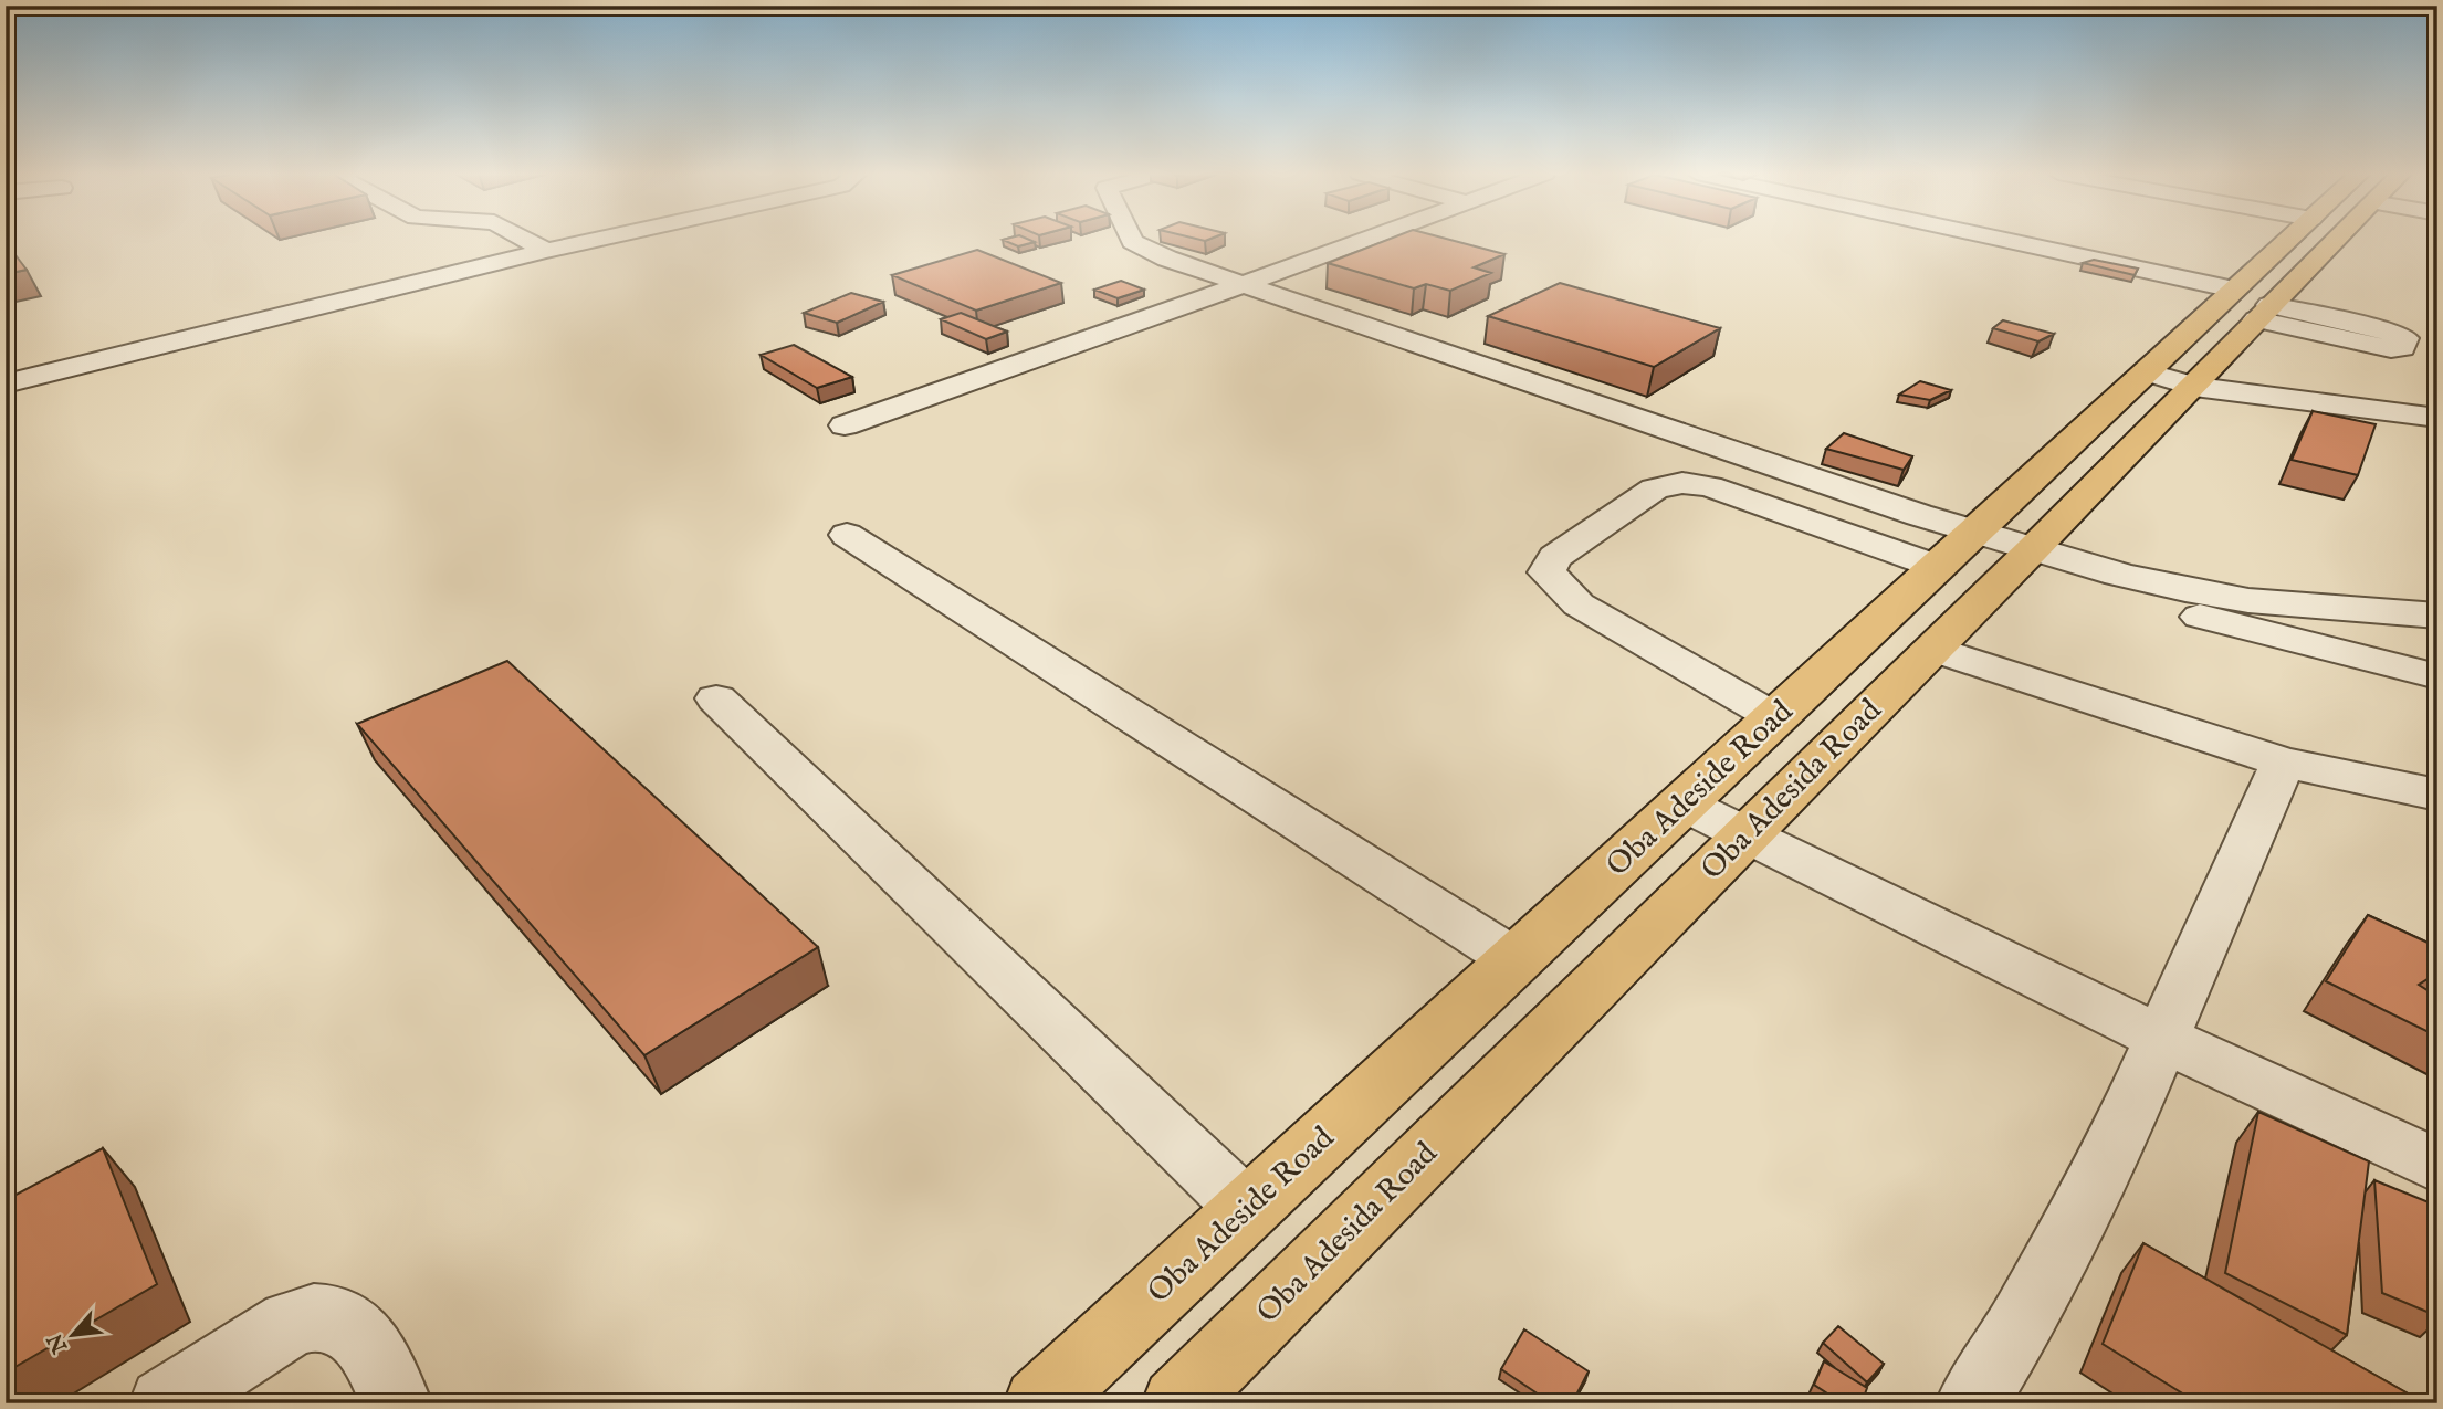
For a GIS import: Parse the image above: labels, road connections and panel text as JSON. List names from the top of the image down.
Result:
{
  "streets": {
    "main road": ["Oba Adeside Road", "Oba Adesida Road"]
  },
  "crossings": [
    ["Oba Adeside Road", "Oba Adesida Road"]
  ],
  "north": "bottom left"
}
